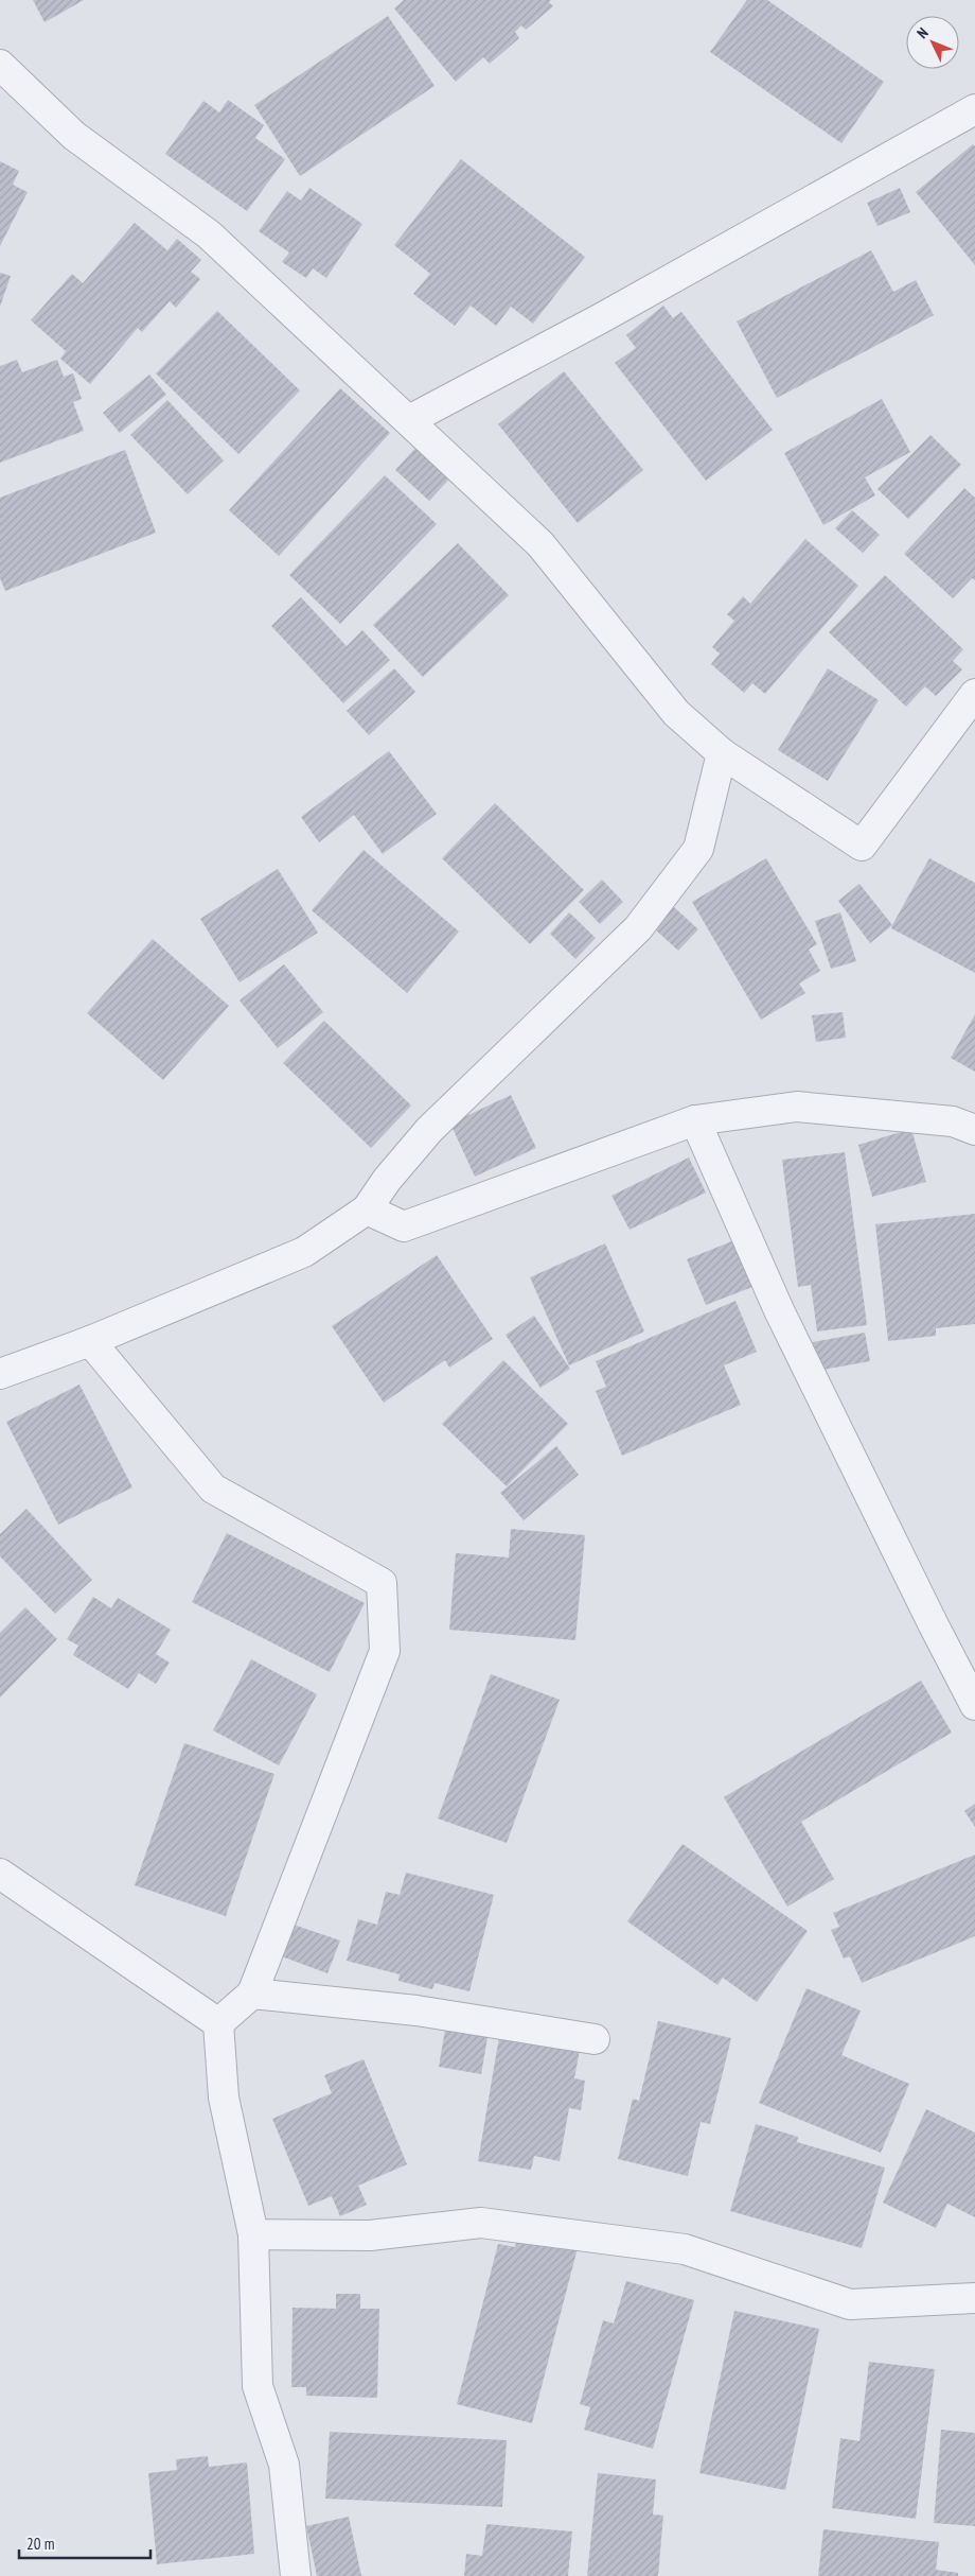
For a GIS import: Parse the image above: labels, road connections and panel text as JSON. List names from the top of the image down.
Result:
{
  "scale_bar": "20 m",
  "north": "top left"
}
